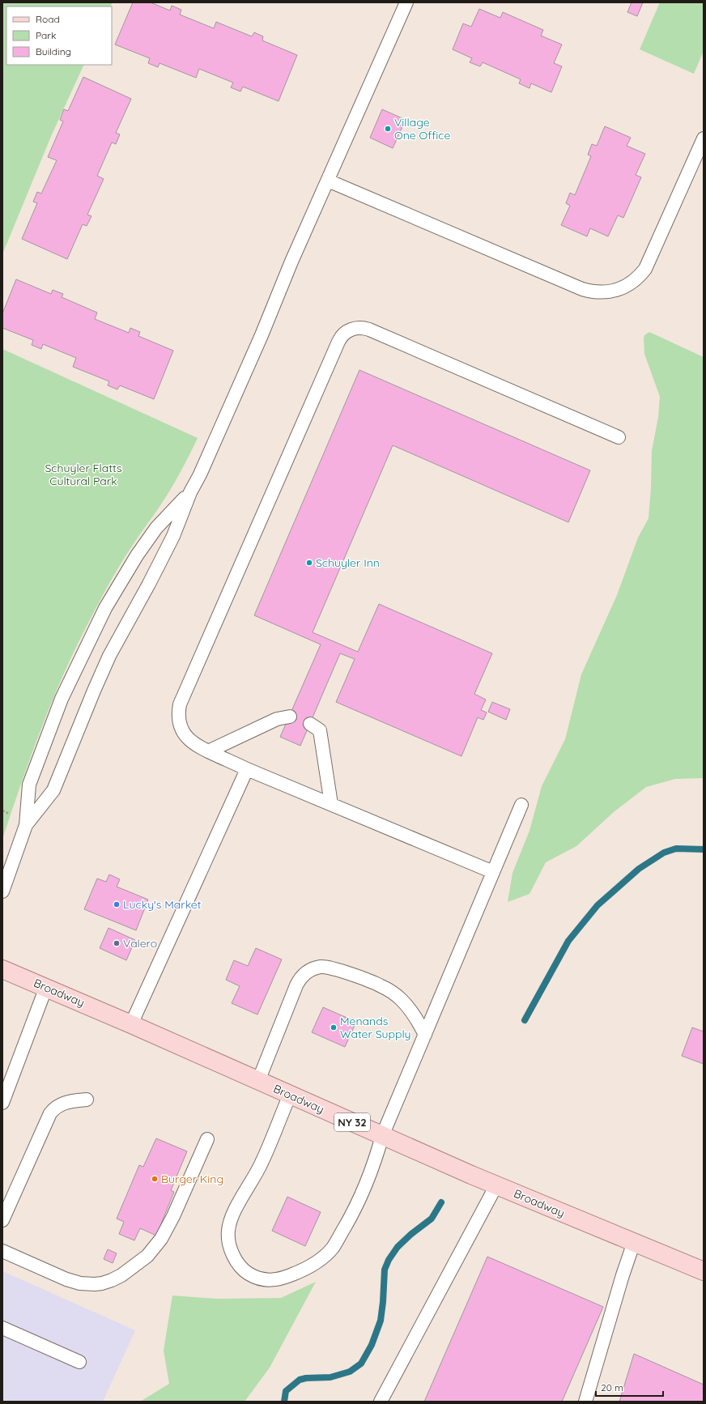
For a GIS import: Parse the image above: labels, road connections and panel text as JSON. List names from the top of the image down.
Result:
{
  "streets": {
    "main road": ["Broadway", "NY 32"]
  },
  "parks": ["Schuyler Flatts Cultural Park"],
  "places": [
    "Village One Office",
    "Schuyler Inn",
    "Lucky's Market",
    "Valero",
    "Menands Water Supply",
    "Burger King"
  ],
  "legend": ["Road", "Park", "Building"],
  "scale_bar": "20 m"
}
